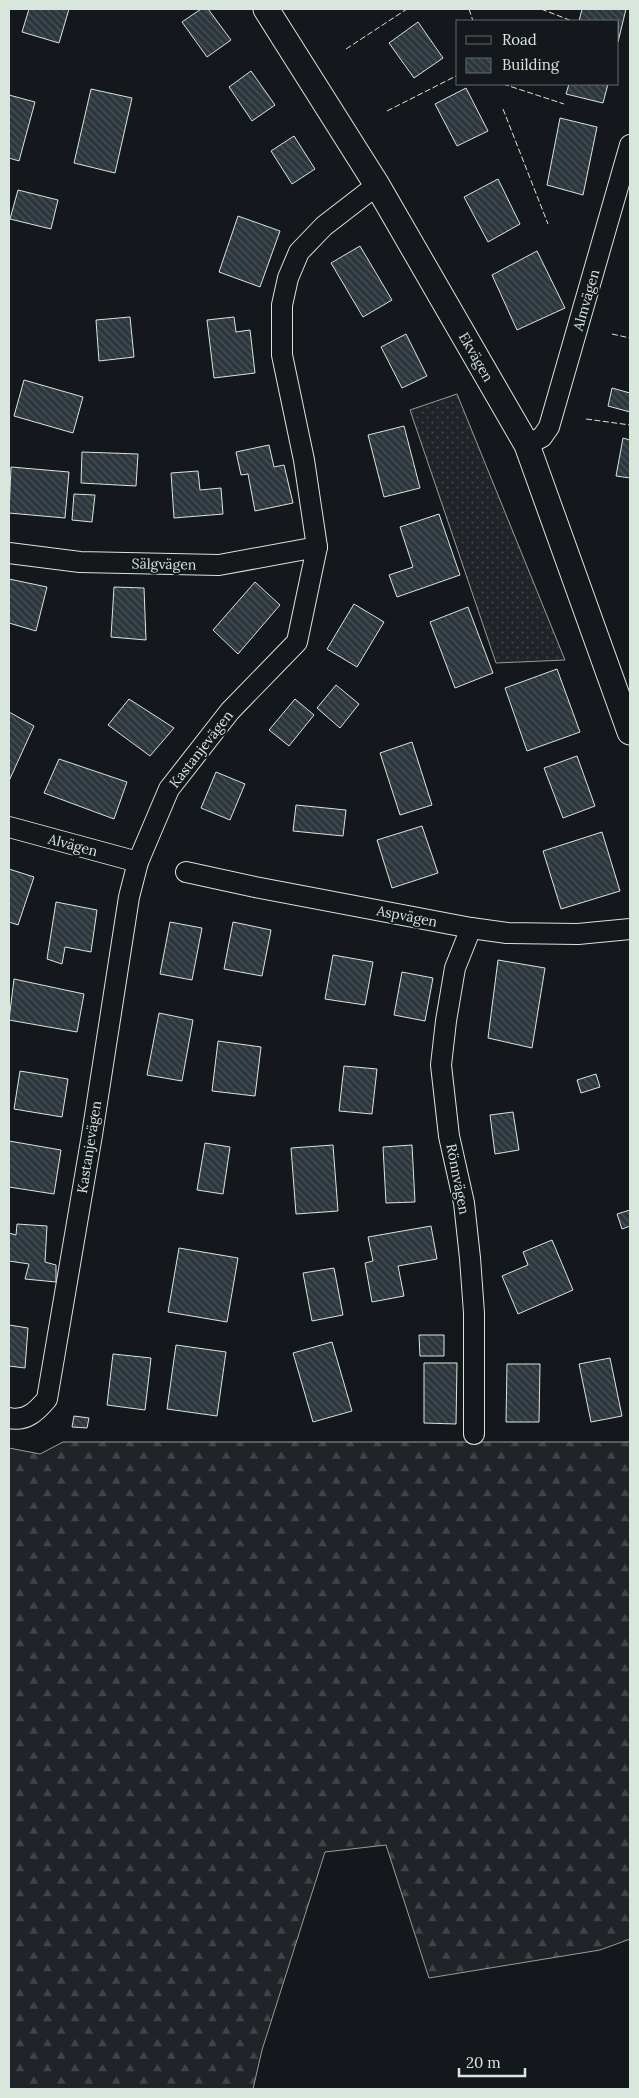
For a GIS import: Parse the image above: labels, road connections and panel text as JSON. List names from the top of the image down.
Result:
{
  "streets": {
    "street": [
      "Almvägen",
      "Ekvägen",
      "Sälgvägen",
      "Kastanjevägen",
      "Alvägen",
      "Aspvägen",
      "Rönnvägen"
    ]
  },
  "crossings": [
    ["Almvägen", "Ekvägen"],
    ["Ekvägen", "Kastanjevägen"],
    ["Sälgvägen", "Kastanjevägen"],
    ["Kastanjevägen", "Alvägen"],
    ["Aspvägen", "Rönnvägen"]
  ],
  "legend": ["Road", "Building"],
  "scale_bar": "20 m"
}
